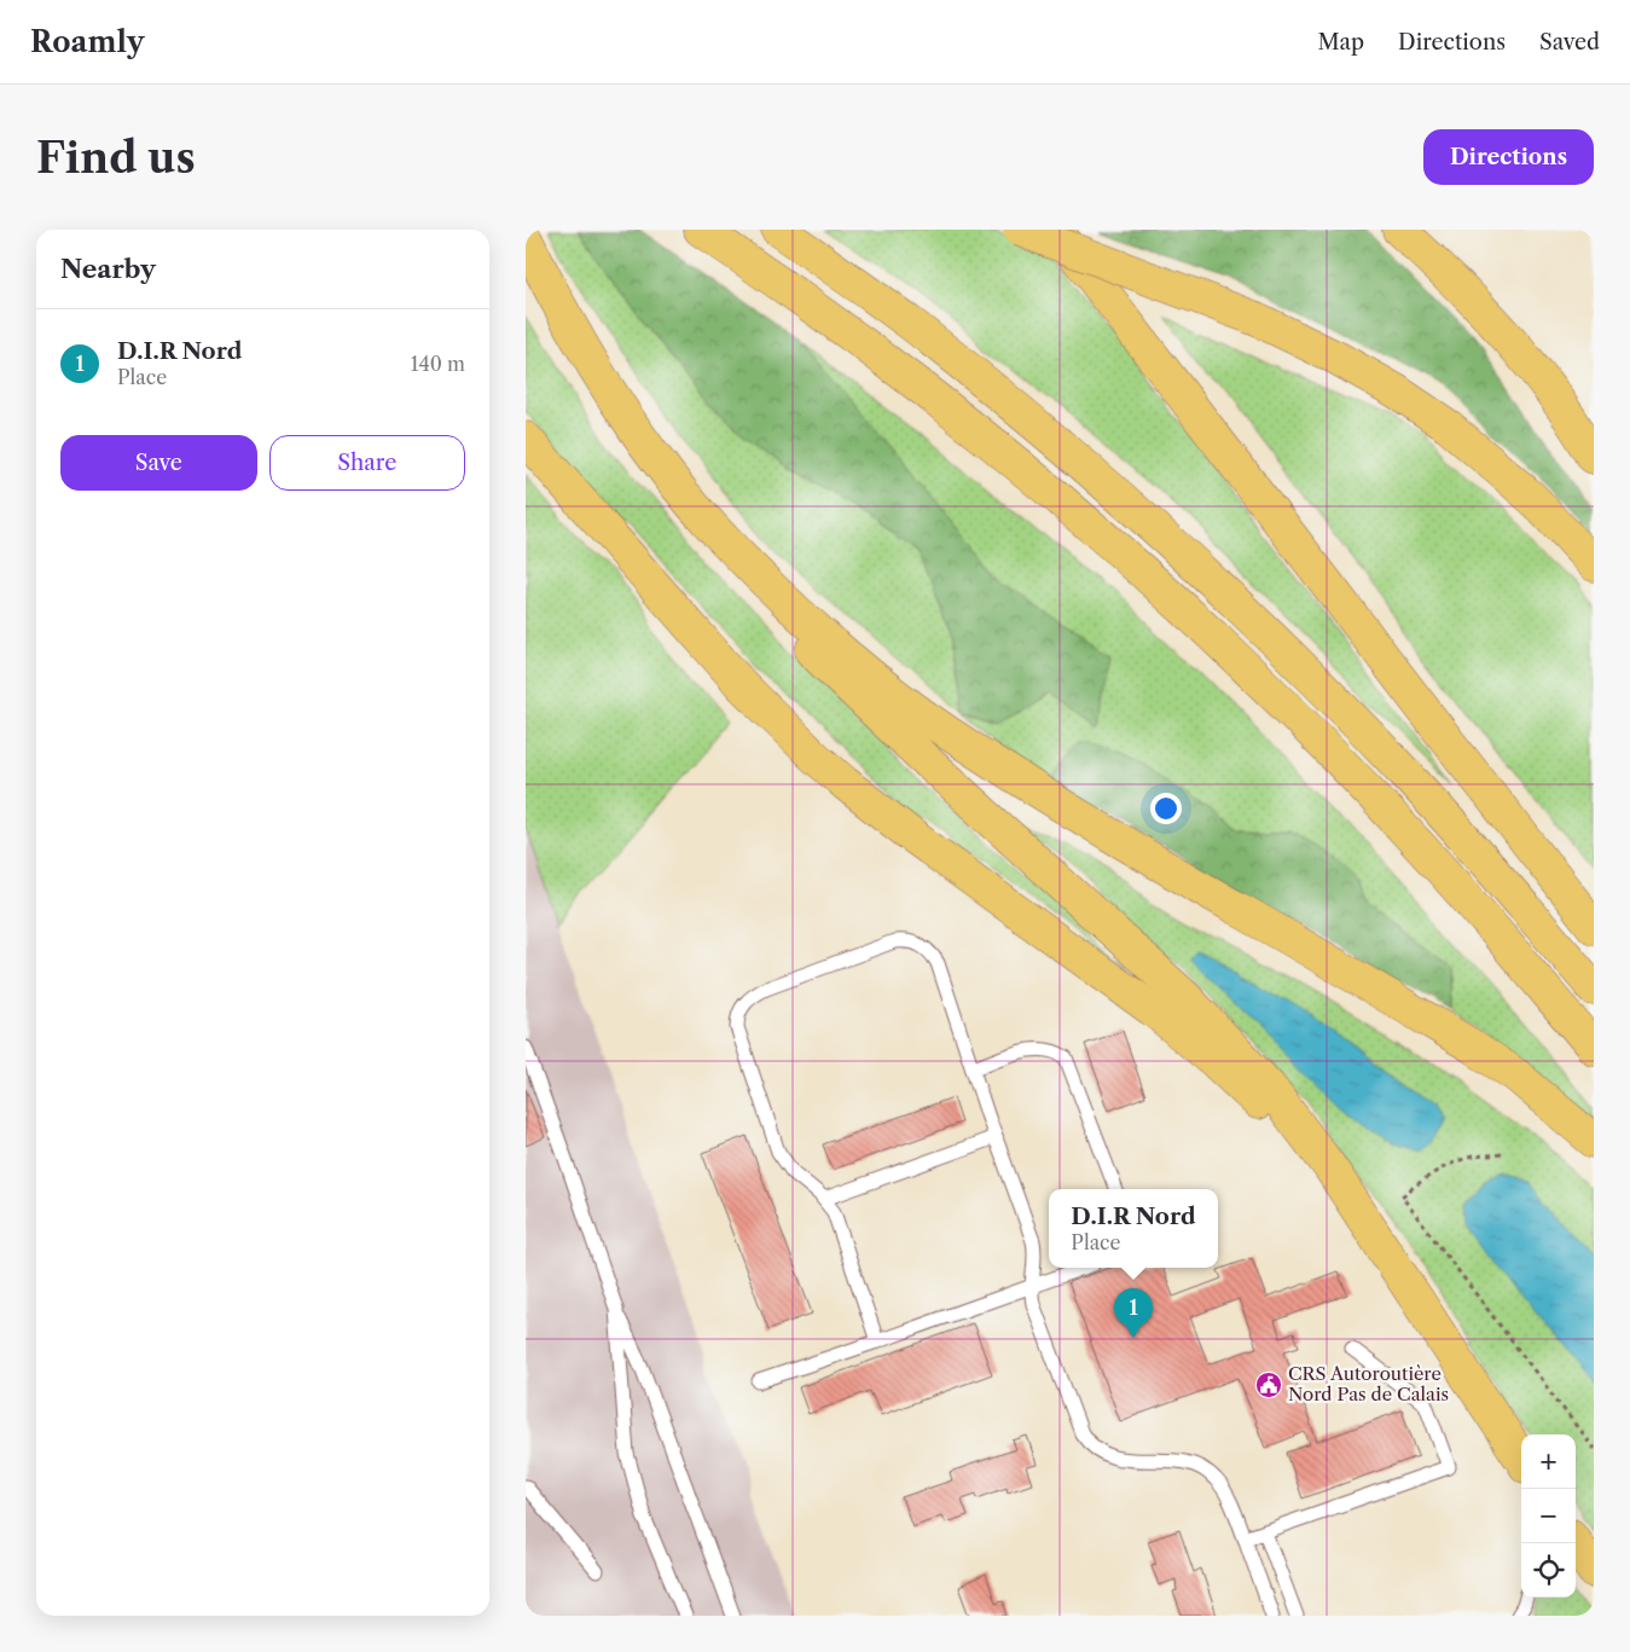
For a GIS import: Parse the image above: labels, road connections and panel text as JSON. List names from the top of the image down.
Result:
{
  "places": {
    "public building": ["CRS Autoroutière Nord Pas de Calais"]
  },
  "page": {
    "header": "Roamly",
    "nav": ["Map", "Directions", "Saved"],
    "buttons": [
      "Directions",
      ["Save", "Share"]
    ],
    "title": "Find us",
    "heading": "Nearby",
    "list": [
      {
        "mark": "1",
        "name": "D.I.R Nord",
        "note": "Place",
        "value": "140 m"
      }
    ],
    "popup": ["D.I.R Nord", "Place"],
    "pins": "1",
    "map_buttons": ["+", "−"]
  }
}
